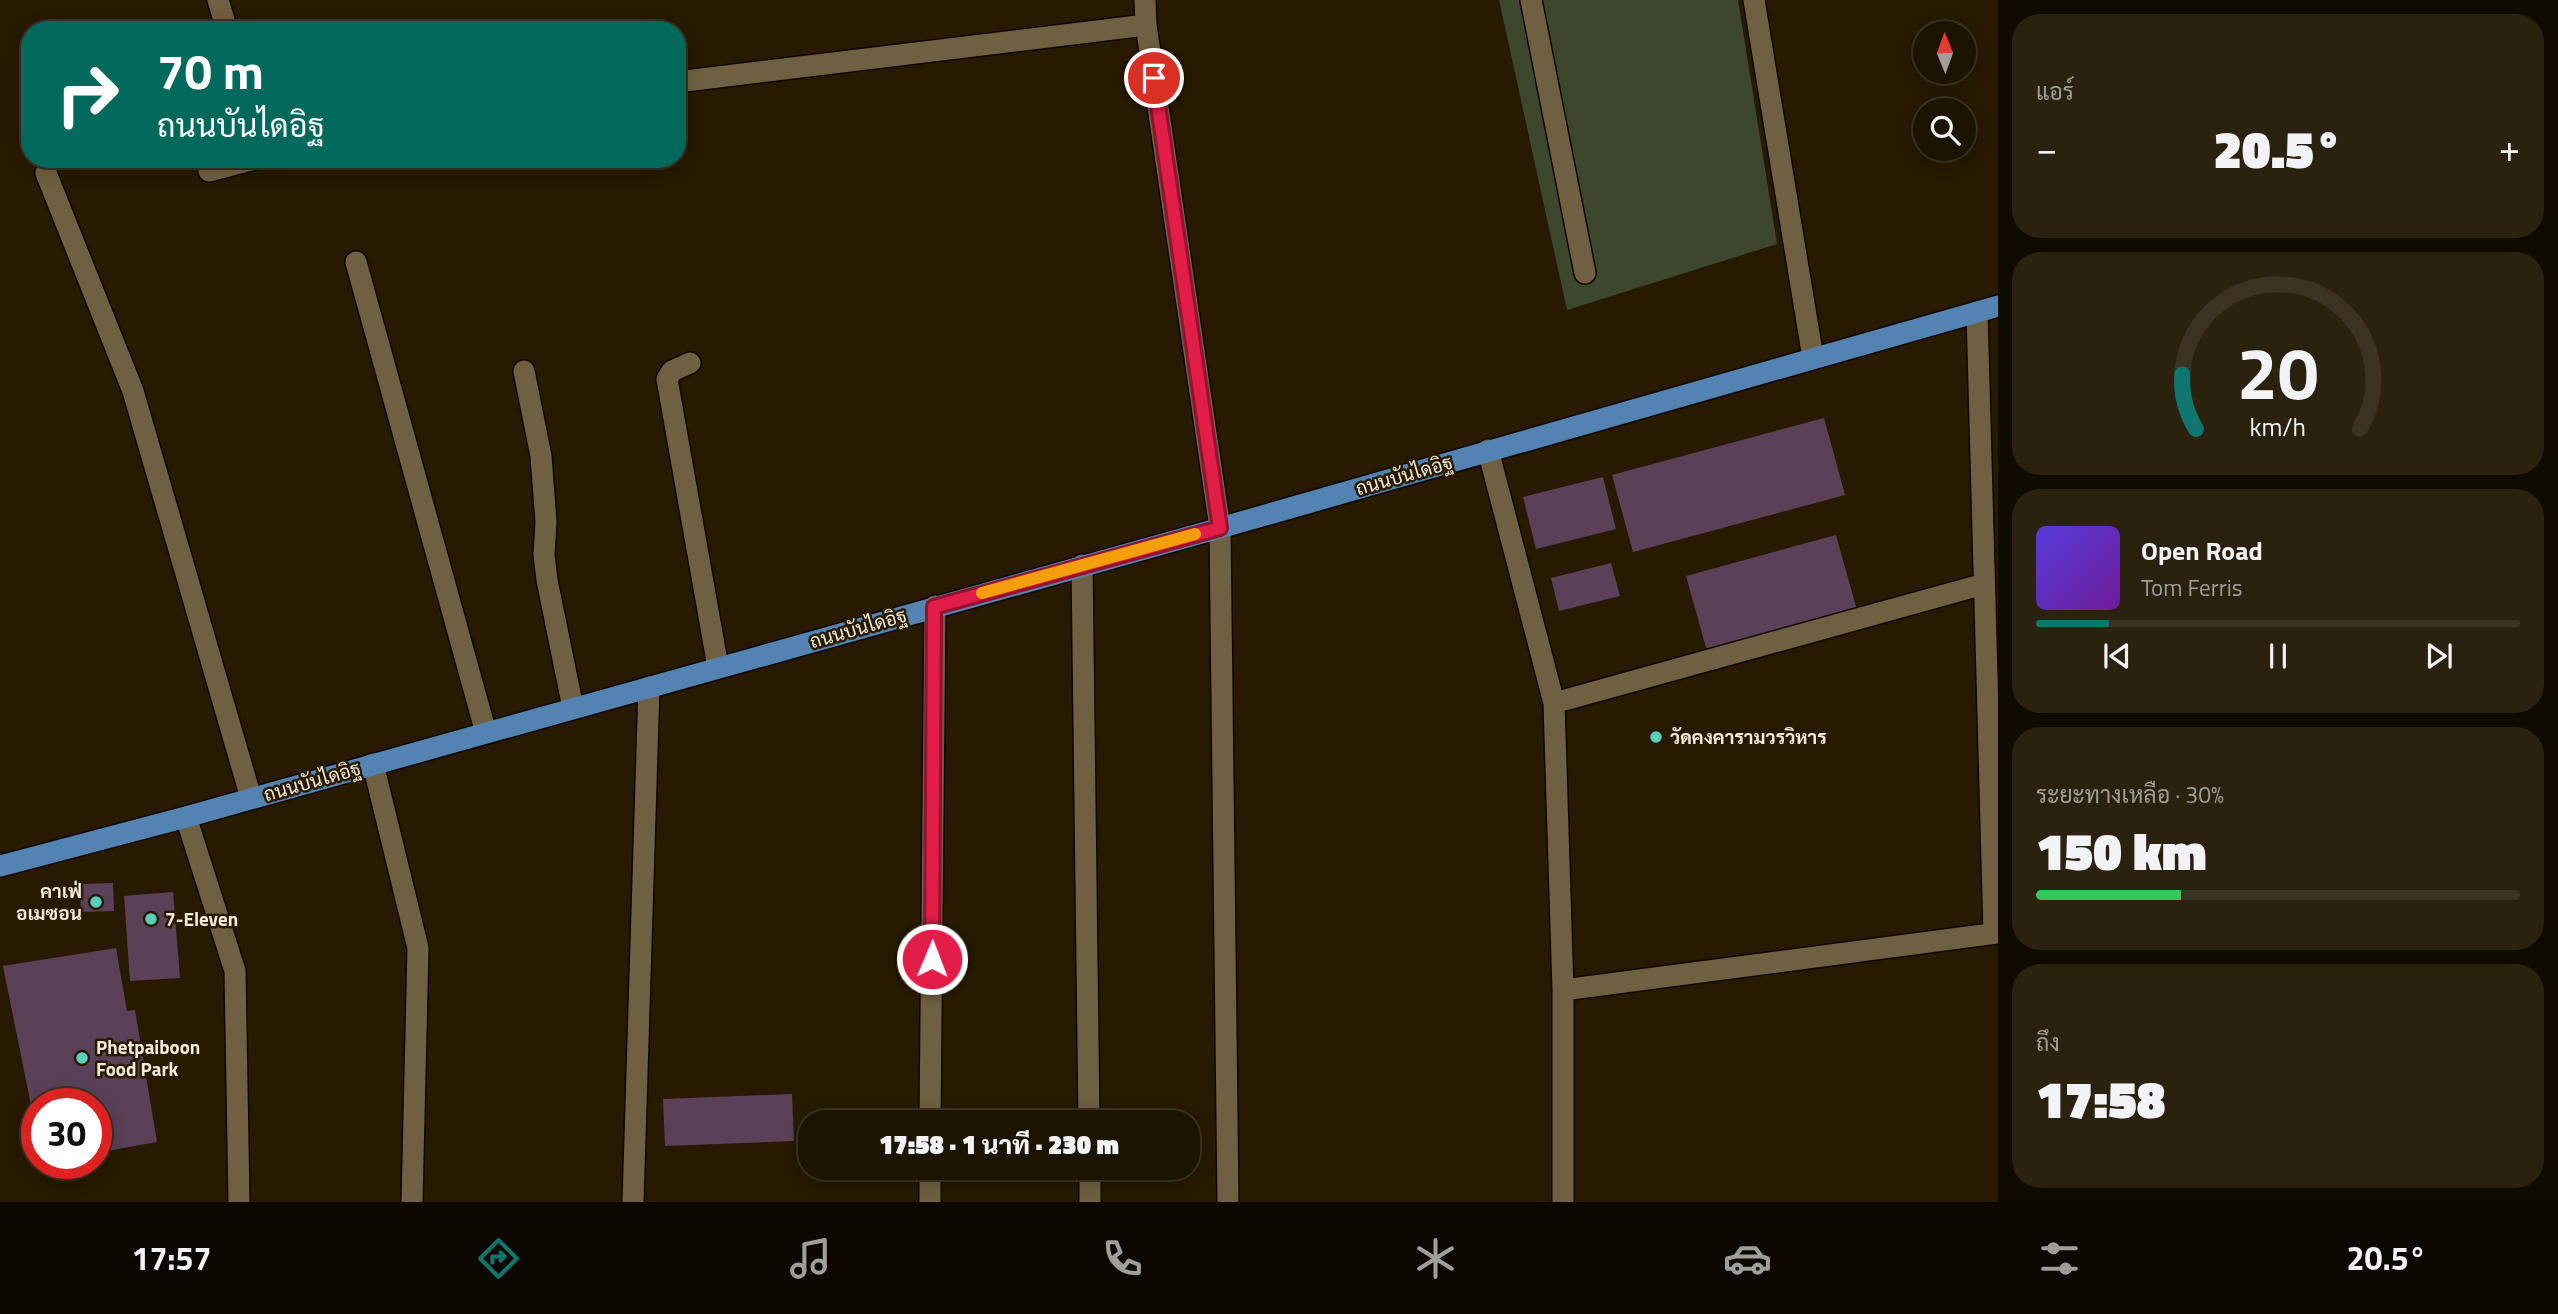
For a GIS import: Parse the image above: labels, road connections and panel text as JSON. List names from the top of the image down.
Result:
{
  "streets": {
    "main road": ["ถนนบันไดอิฐ"]
  },
  "places": [
    "วัดคงคารามวรวิหาร",
    "คาเฟ่ อเมซอน",
    "7-Eleven",
    "Phetpaiboon Food Park"
  ],
  "north": "top",
  "page": {
    "tile": [
      "แอร์",
      ["ระยะทางเหลือ · 30%", "150 km"],
      ["ถึง", "17:58"]
    ],
    "turn": ["70 m", "ถนนบันไดอิฐ"],
    "heat": ["−", "20.5°", "+"],
    "song": ["Open Road", "Tom Ferris"],
    "limit": "30",
    "trip": "17:58 · 1 นาที · 230 m",
    "tabs": ["17:57", "20.5°"],
    "gauge": ["20", "km/h"]
  }
}
